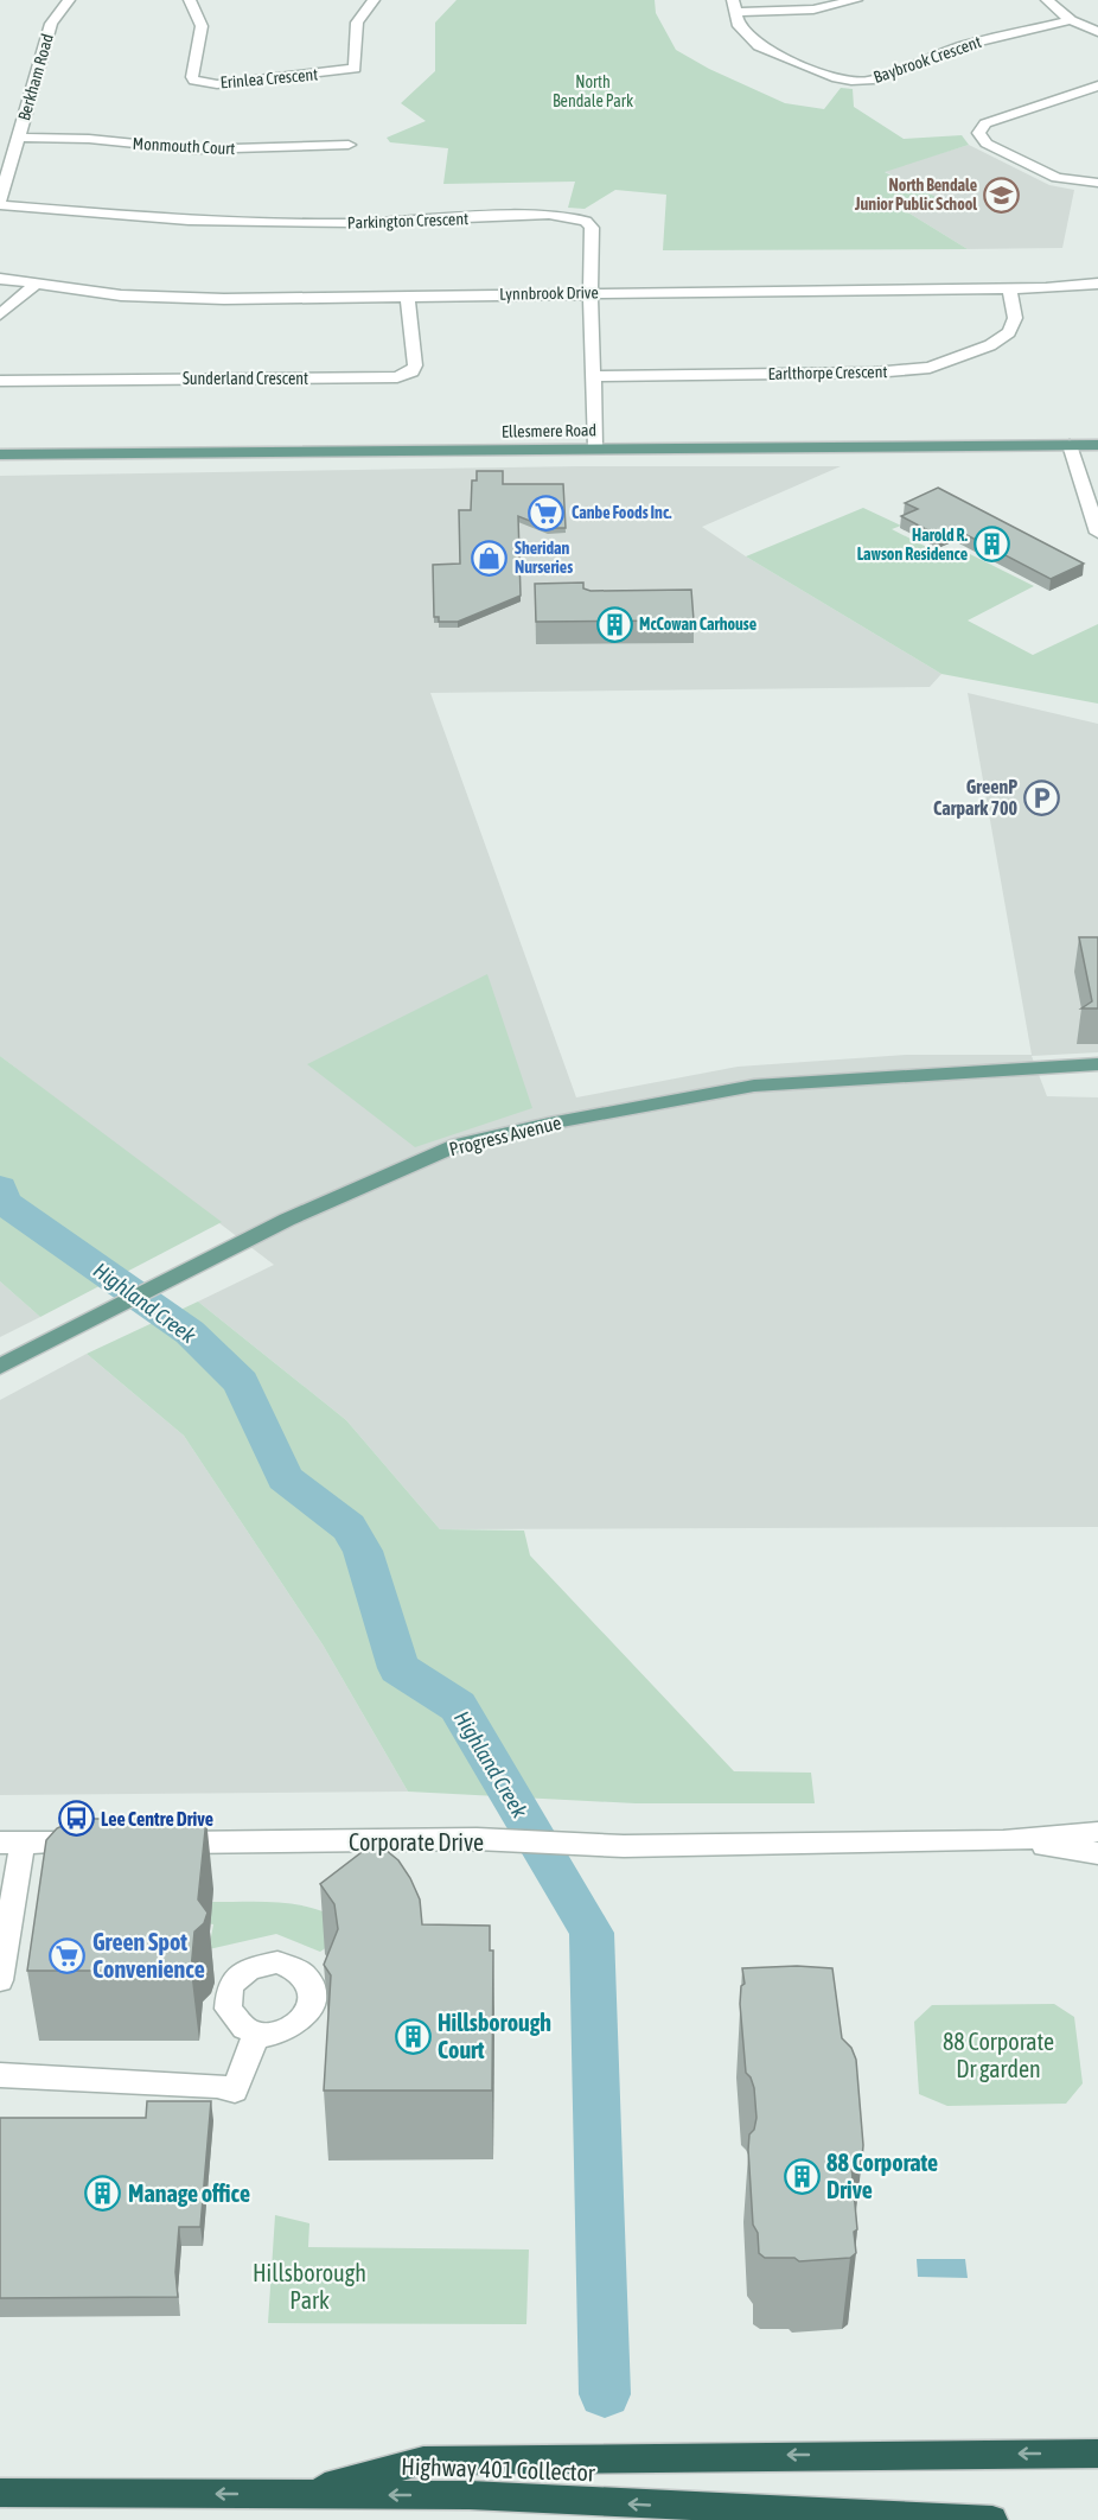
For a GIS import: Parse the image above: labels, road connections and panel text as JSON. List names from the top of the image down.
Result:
{
  "streets": {
    "highway": ["Highway 401 Collector"],
    "main road": ["Ellesmere Road", "Progress Avenue"],
    "street": [
      "Baybrook Crescent",
      "Berkham Road",
      "Erinlea Crescent",
      "Monmouth Court",
      "Parkington Crescent",
      "Lynnbrook Drive",
      "Earlthorpe Crescent",
      "Sunderland Crescent",
      "Corporate Drive"
    ]
  },
  "crossings": [
    ["Berkham Road", "Monmouth Court"],
    ["Berkham Road", "Parkington Crescent"],
    ["Parkington Crescent", "Lynnbrook Drive"],
    ["Parkington Crescent", "Earlthorpe Crescent"],
    ["Parkington Crescent", "Ellesmere Road"],
    ["Lynnbrook Drive", "Earlthorpe Crescent"],
    ["Lynnbrook Drive", "Sunderland Crescent"]
  ],
  "water": ["Highland Creek"],
  "parks": ["North Bendale Park", "88 Corporate Dr garden", "Hillsborough Park"],
  "places": {
    "school or university": ["North Bendale Junior Public School"],
    "supermarket": ["Canbe Foods Inc.", "Green Spot Convenience"],
    "building": [
      "Harold R. Lawson Residence",
      "McCowan Carhouse",
      "Hillsborough Court",
      "88 Corporate Drive",
      "Manage office"
    ],
    "shop": ["Sheridan Nurseries"],
    "parking": ["GreenP Carpark 700"],
    "bus stop": ["Lee Centre Drive"]
  }
}
